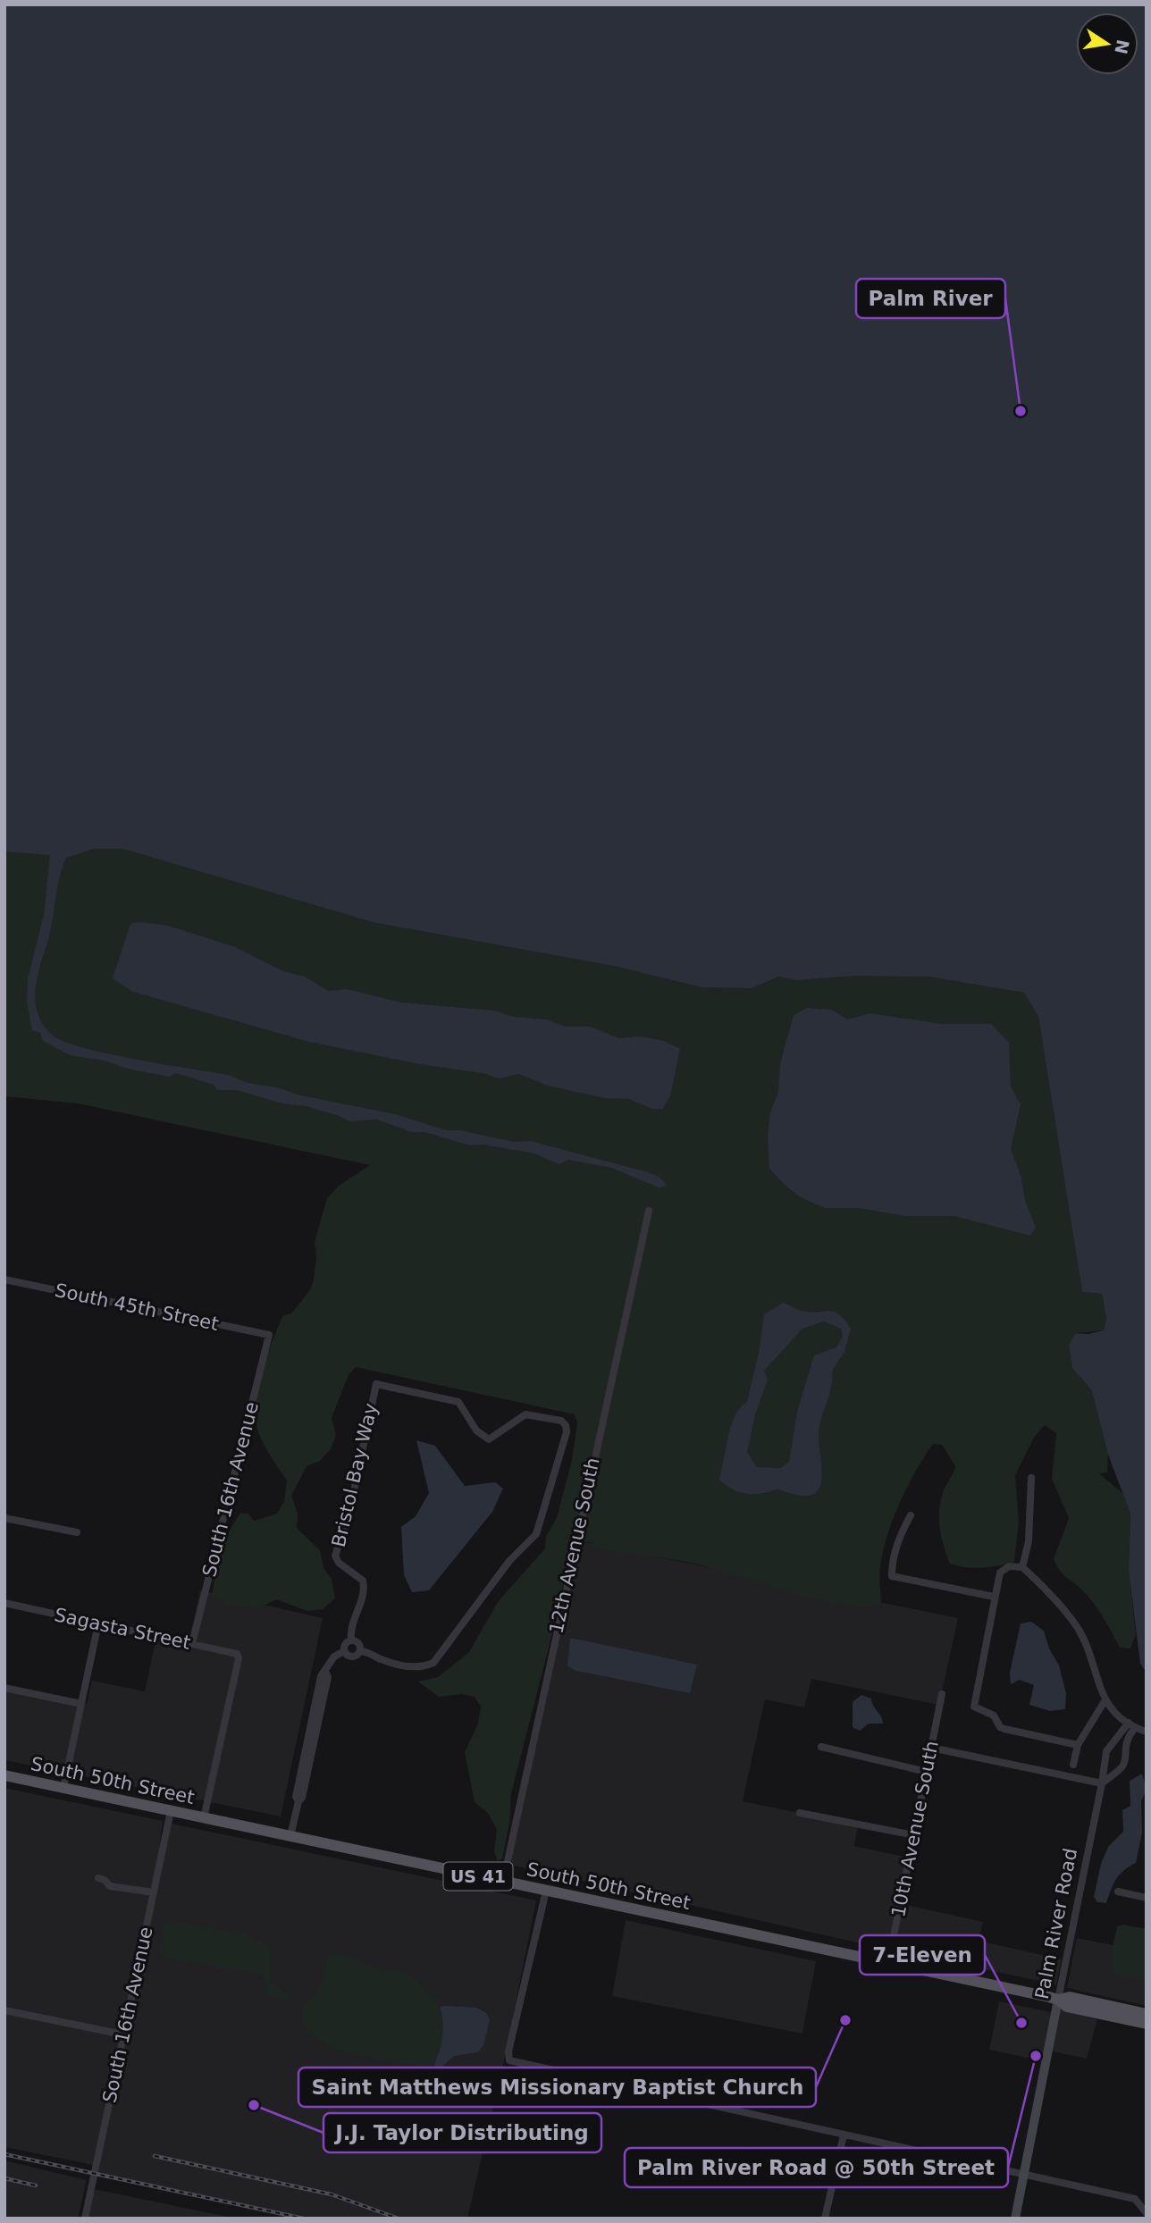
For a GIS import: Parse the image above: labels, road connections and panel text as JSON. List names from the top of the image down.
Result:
{
  "streets": {
    "main road": ["South 50th Street", "US 41"],
    "street": [
      "South 45th Street",
      "Bristol Bay Way",
      "South 16th Avenue",
      "12th Avenue South",
      "Sagasta Street",
      "10th Avenue South",
      "Palm River Road"
    ]
  },
  "crossings": [
    ["South 45th Street", "South 16th Avenue"],
    ["South 16th Avenue", "Sagasta Street"],
    ["South 16th Avenue", "South 50th Street"],
    ["12th Avenue South", "South 50th Street"],
    ["Sagasta Street", "South 50th Street"],
    ["South 50th Street", "10th Avenue South"],
    ["South 50th Street", "Palm River Road"]
  ],
  "places": [
    "Palm River",
    "Saint Matthews Missionary Baptist Church",
    "7-Eleven",
    "Palm River Road @ 50th Street",
    "J.J. Taylor Distributing"
  ],
  "north": "right"
}
